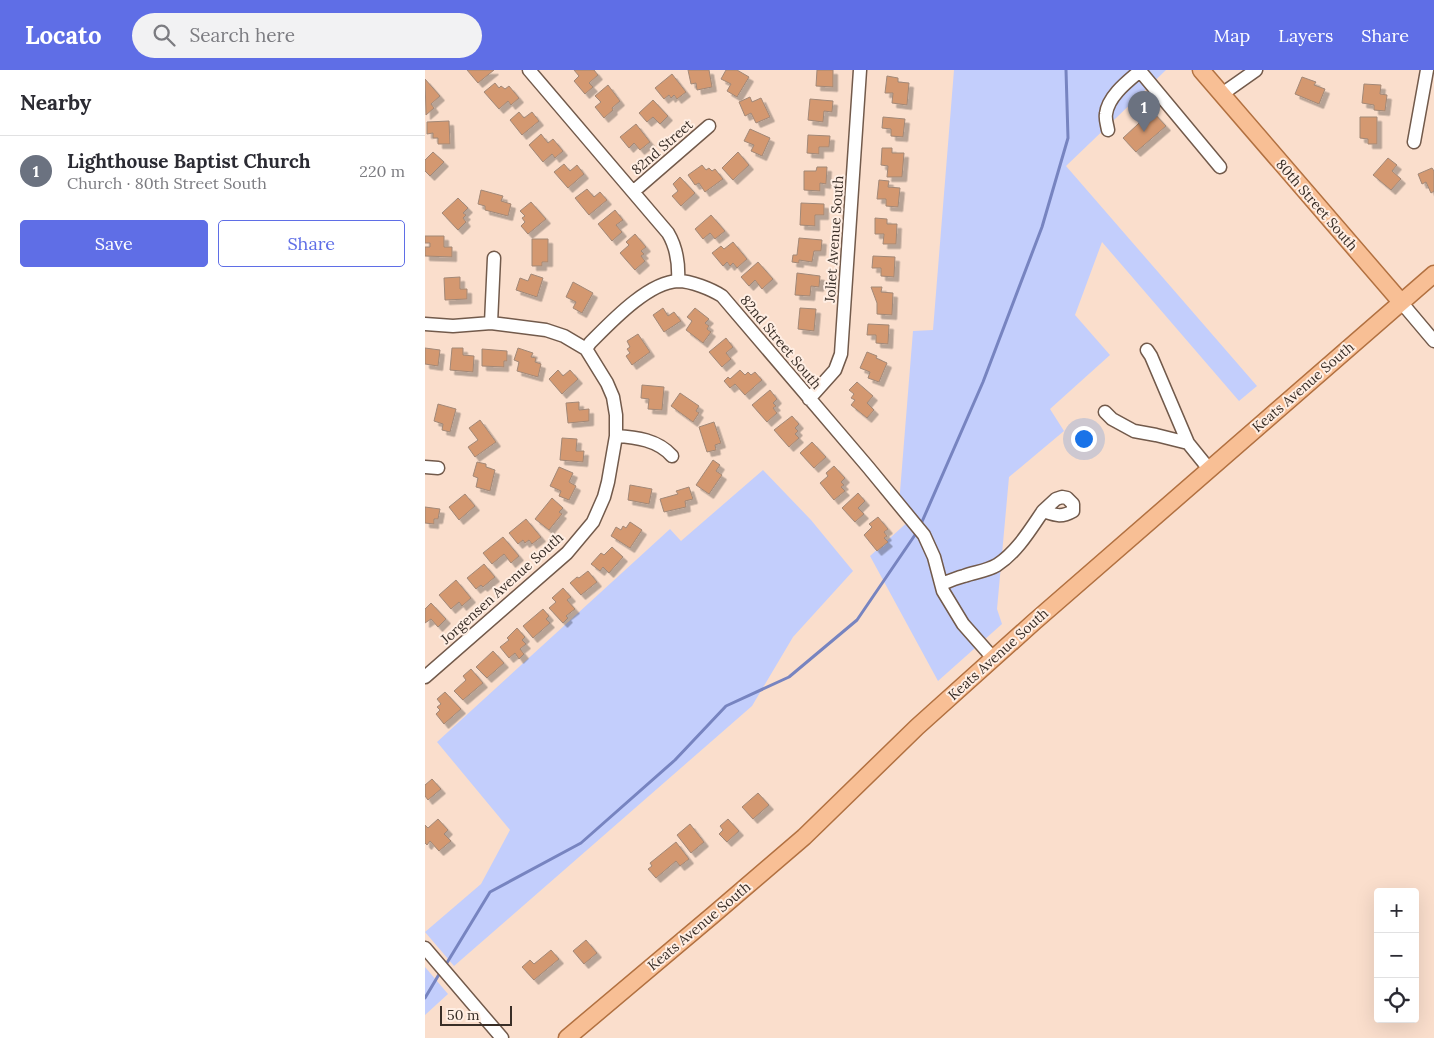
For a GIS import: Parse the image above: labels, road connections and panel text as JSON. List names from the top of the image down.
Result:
{
  "streets": {
    "main road": ["80th Street South", "Keats Avenue South"],
    "street": [
      "82nd Street",
      "Joliet Avenue South",
      "82nd Street South",
      "Jorgensen Avenue South"
    ]
  },
  "crossings": [
    ["80th Street South", "Keats Avenue South"],
    ["Joliet Avenue South", "82nd Street South"],
    ["82nd Street South", "Keats Avenue South"]
  ],
  "scale_bar": "50 m",
  "page": {
    "header": "Locato",
    "search": "Search here",
    "nav": ["Map", "Layers", "Share"],
    "heading": "Nearby",
    "pins": "1",
    "list": [
      {
        "mark": "1",
        "name": "Lighthouse Baptist Church",
        "note": "Church · 80th Street South",
        "value": "220 m"
      }
    ],
    "buttons": ["Save", "Share"],
    "map_buttons": ["+", "−"],
    "scale": "50 m"
  }
}
